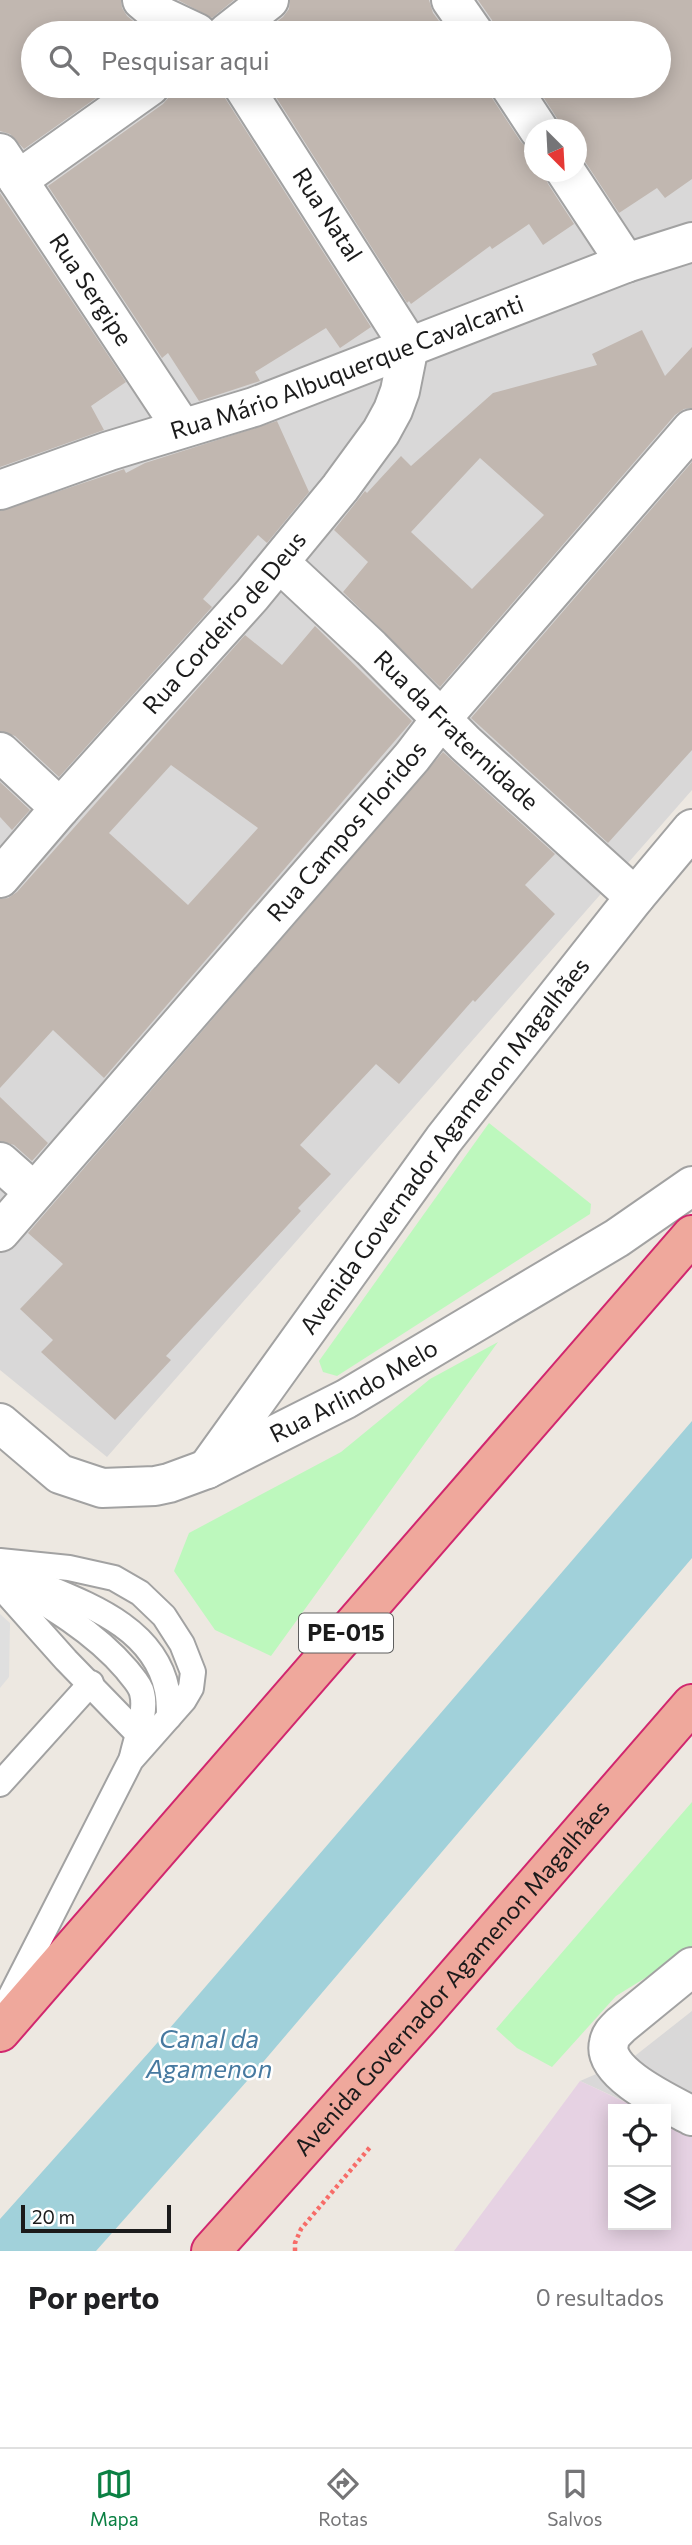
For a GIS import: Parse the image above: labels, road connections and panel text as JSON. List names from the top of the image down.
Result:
{
  "streets": {
    "highway": ["Avenida Governador Agamenon Magalhães", "PE-015"],
    "street": [
      "Rua Natal",
      "Rua Sergipe",
      "Rua Mário Albuquerque Cavalcanti",
      "Rua Cordeiro de Deus",
      "Rua da Fraternidade",
      "Rua Campos Floridos",
      "Rua Arlindo Melo"
    ]
  },
  "crossings": [
    ["Rua Natal", "Rua Mário Albuquerque Cavalcanti"],
    ["Rua Natal", "Rua Cordeiro de Deus"],
    ["Rua Sergipe", "Rua Mário Albuquerque Cavalcanti"],
    ["Rua Mário Albuquerque Cavalcanti", "Rua Cordeiro de Deus"],
    ["Rua Cordeiro de Deus", "Rua da Fraternidade"],
    ["Rua da Fraternidade", "Rua Campos Floridos"],
    ["Rua da Fraternidade", "Avenida Governador Agamenon Magalhães"],
    ["Avenida Governador Agamenon Magalhães", "Rua Arlindo Melo"]
  ],
  "water": ["Canal da Agamenon"],
  "scale_bar": "20 m",
  "north": "bottom right",
  "page": {
    "search": "Pesquisar aqui",
    "scale": "20 m",
    "heading": ["Por perto", "0 resultados"],
    "nav": ["Mapa", "Rotas", "Salvos"]
  }
}
